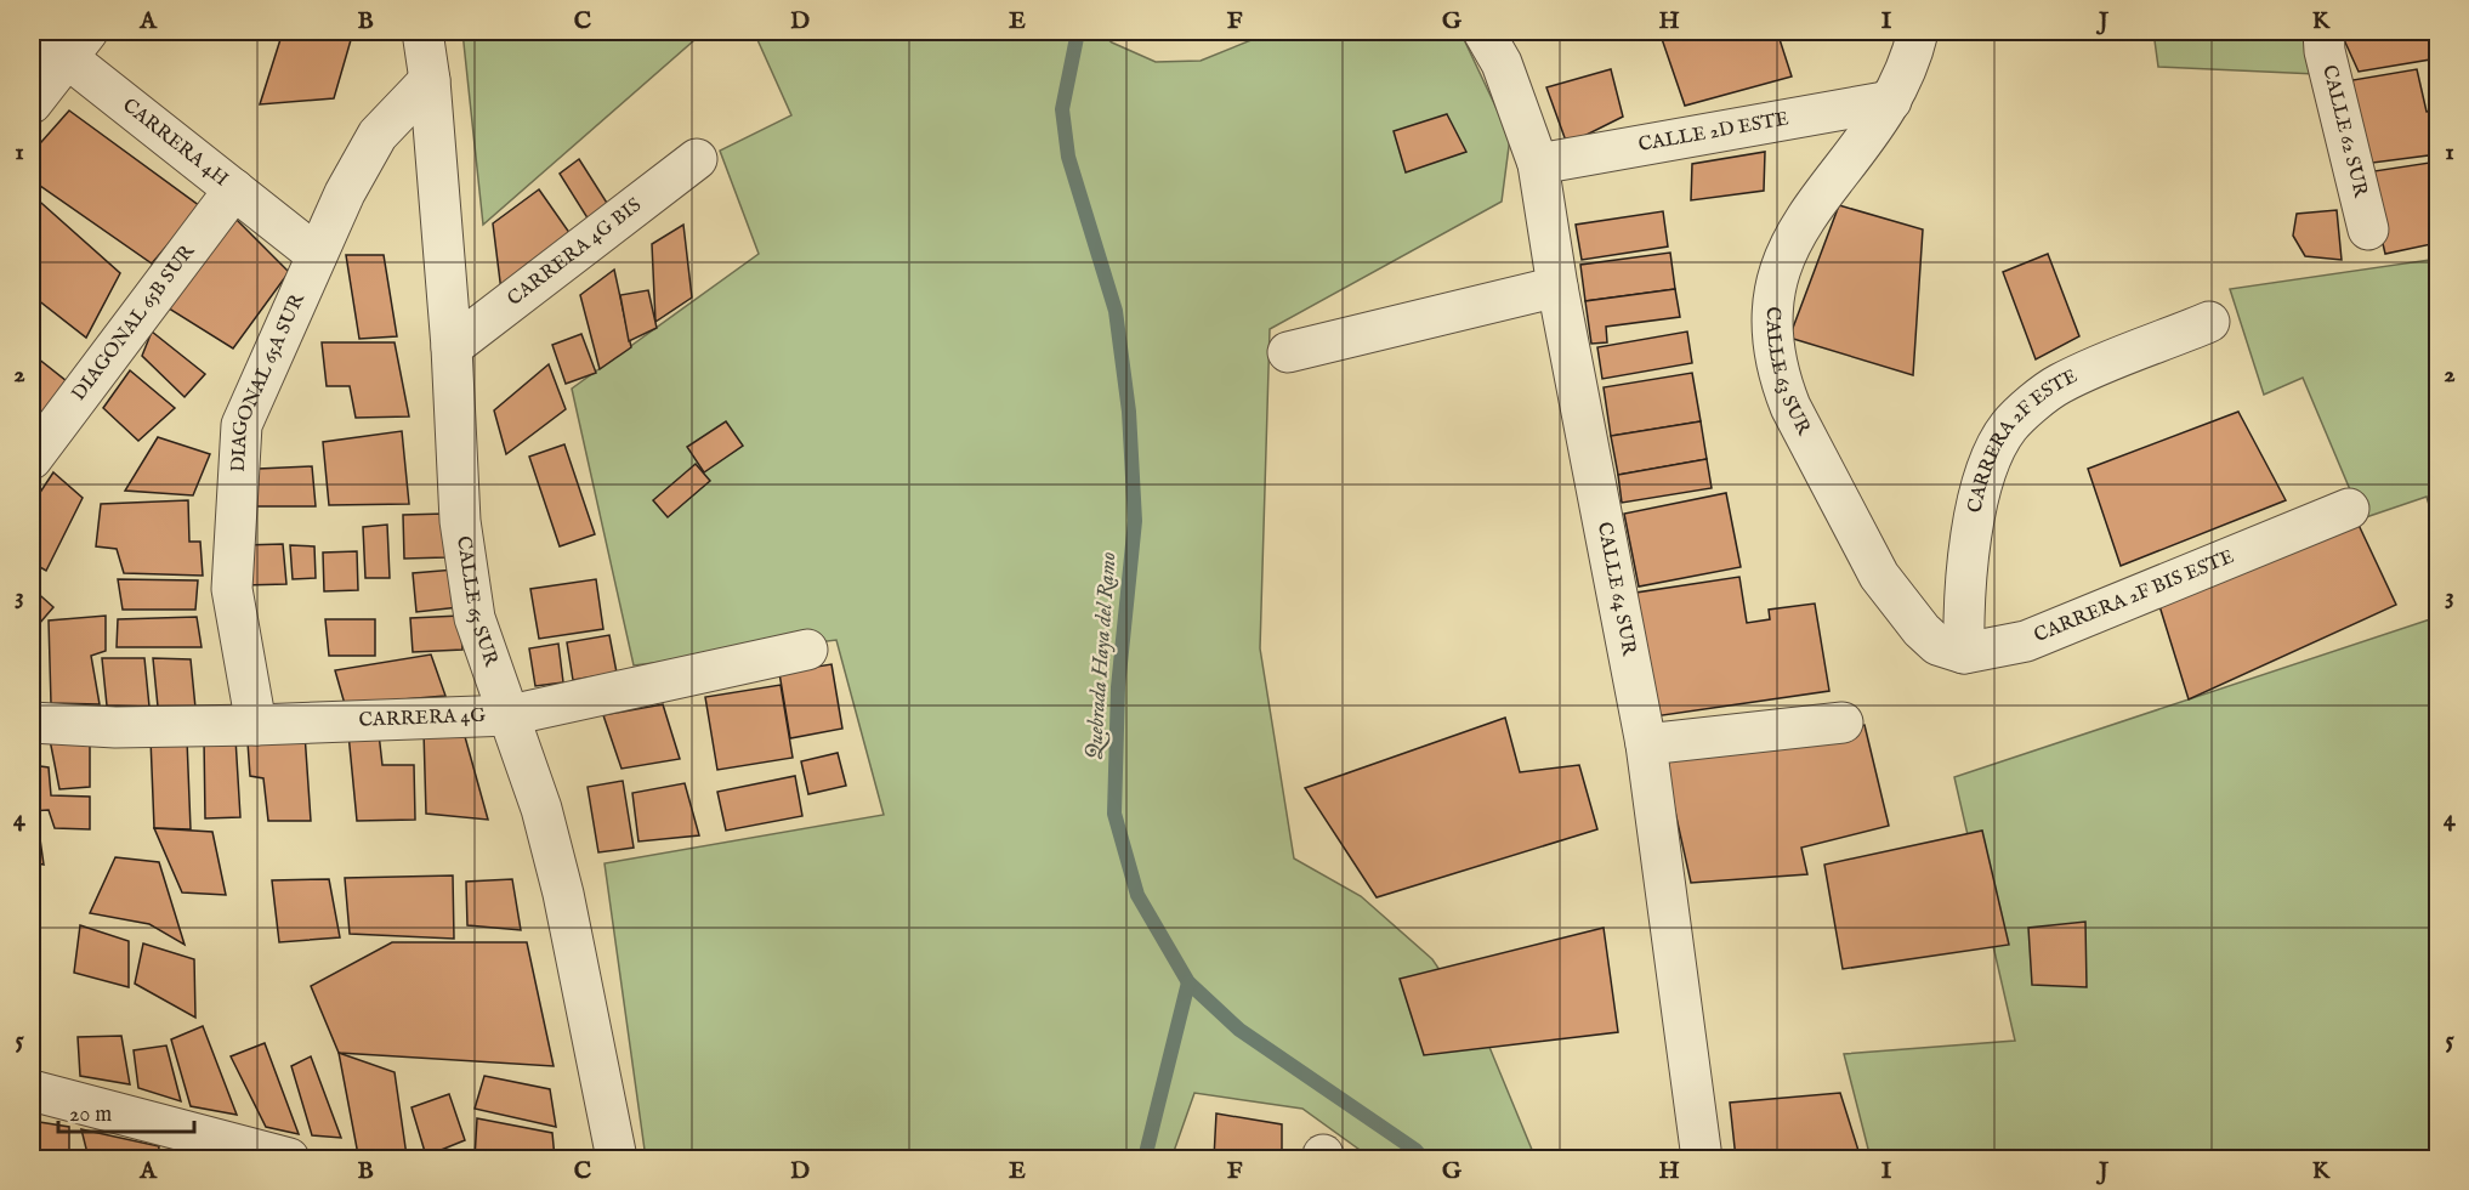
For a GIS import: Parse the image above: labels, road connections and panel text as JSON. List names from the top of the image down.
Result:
{
  "streets": {
    "street": [
      "CALLE 62 SUR",
      "CALLE 2D ESTE",
      "CARRERA 4H",
      "CARRERA 4G BIS",
      "DIAGONAL 65B SUR",
      "CALLE 63 SUR",
      "DIAGONAL 65A SUR",
      "CARRERA 2F ESTE",
      "CALLE 64 SUR",
      "CARRERA 2F BIS ESTE",
      "CALLE 65 SUR",
      "CARRERA 4G"
    ]
  },
  "crossings": [
    ["CALLE 2D ESTE", "CALLE 63 SUR"],
    ["CALLE 2D ESTE", "CALLE 64 SUR"],
    ["CARRERA 4H", "DIAGONAL 65B SUR"],
    ["CARRERA 4H", "DIAGONAL 65A SUR"],
    ["CARRERA 4G BIS", "CALLE 65 SUR"],
    ["CALLE 63 SUR", "CARRERA 2F ESTE"],
    ["CALLE 63 SUR", "CARRERA 2F BIS ESTE"],
    ["DIAGONAL 65A SUR", "CALLE 65 SUR"],
    ["DIAGONAL 65A SUR", "CARRERA 4G"],
    ["CARRERA 2F ESTE", "CARRERA 2F BIS ESTE"],
    ["CALLE 65 SUR", "CARRERA 4G"]
  ],
  "water": ["Quebrada Haya del Ramo"],
  "scale_bar": "20 m",
  "grid": {
    "columns": [
      "A",
      "B",
      "C",
      "D",
      "E",
      "F",
      "G",
      "H",
      "I",
      "J",
      "K"
    ],
    "rows": [
      "1",
      "2",
      "3",
      "4",
      "5"
    ]
  }
}
